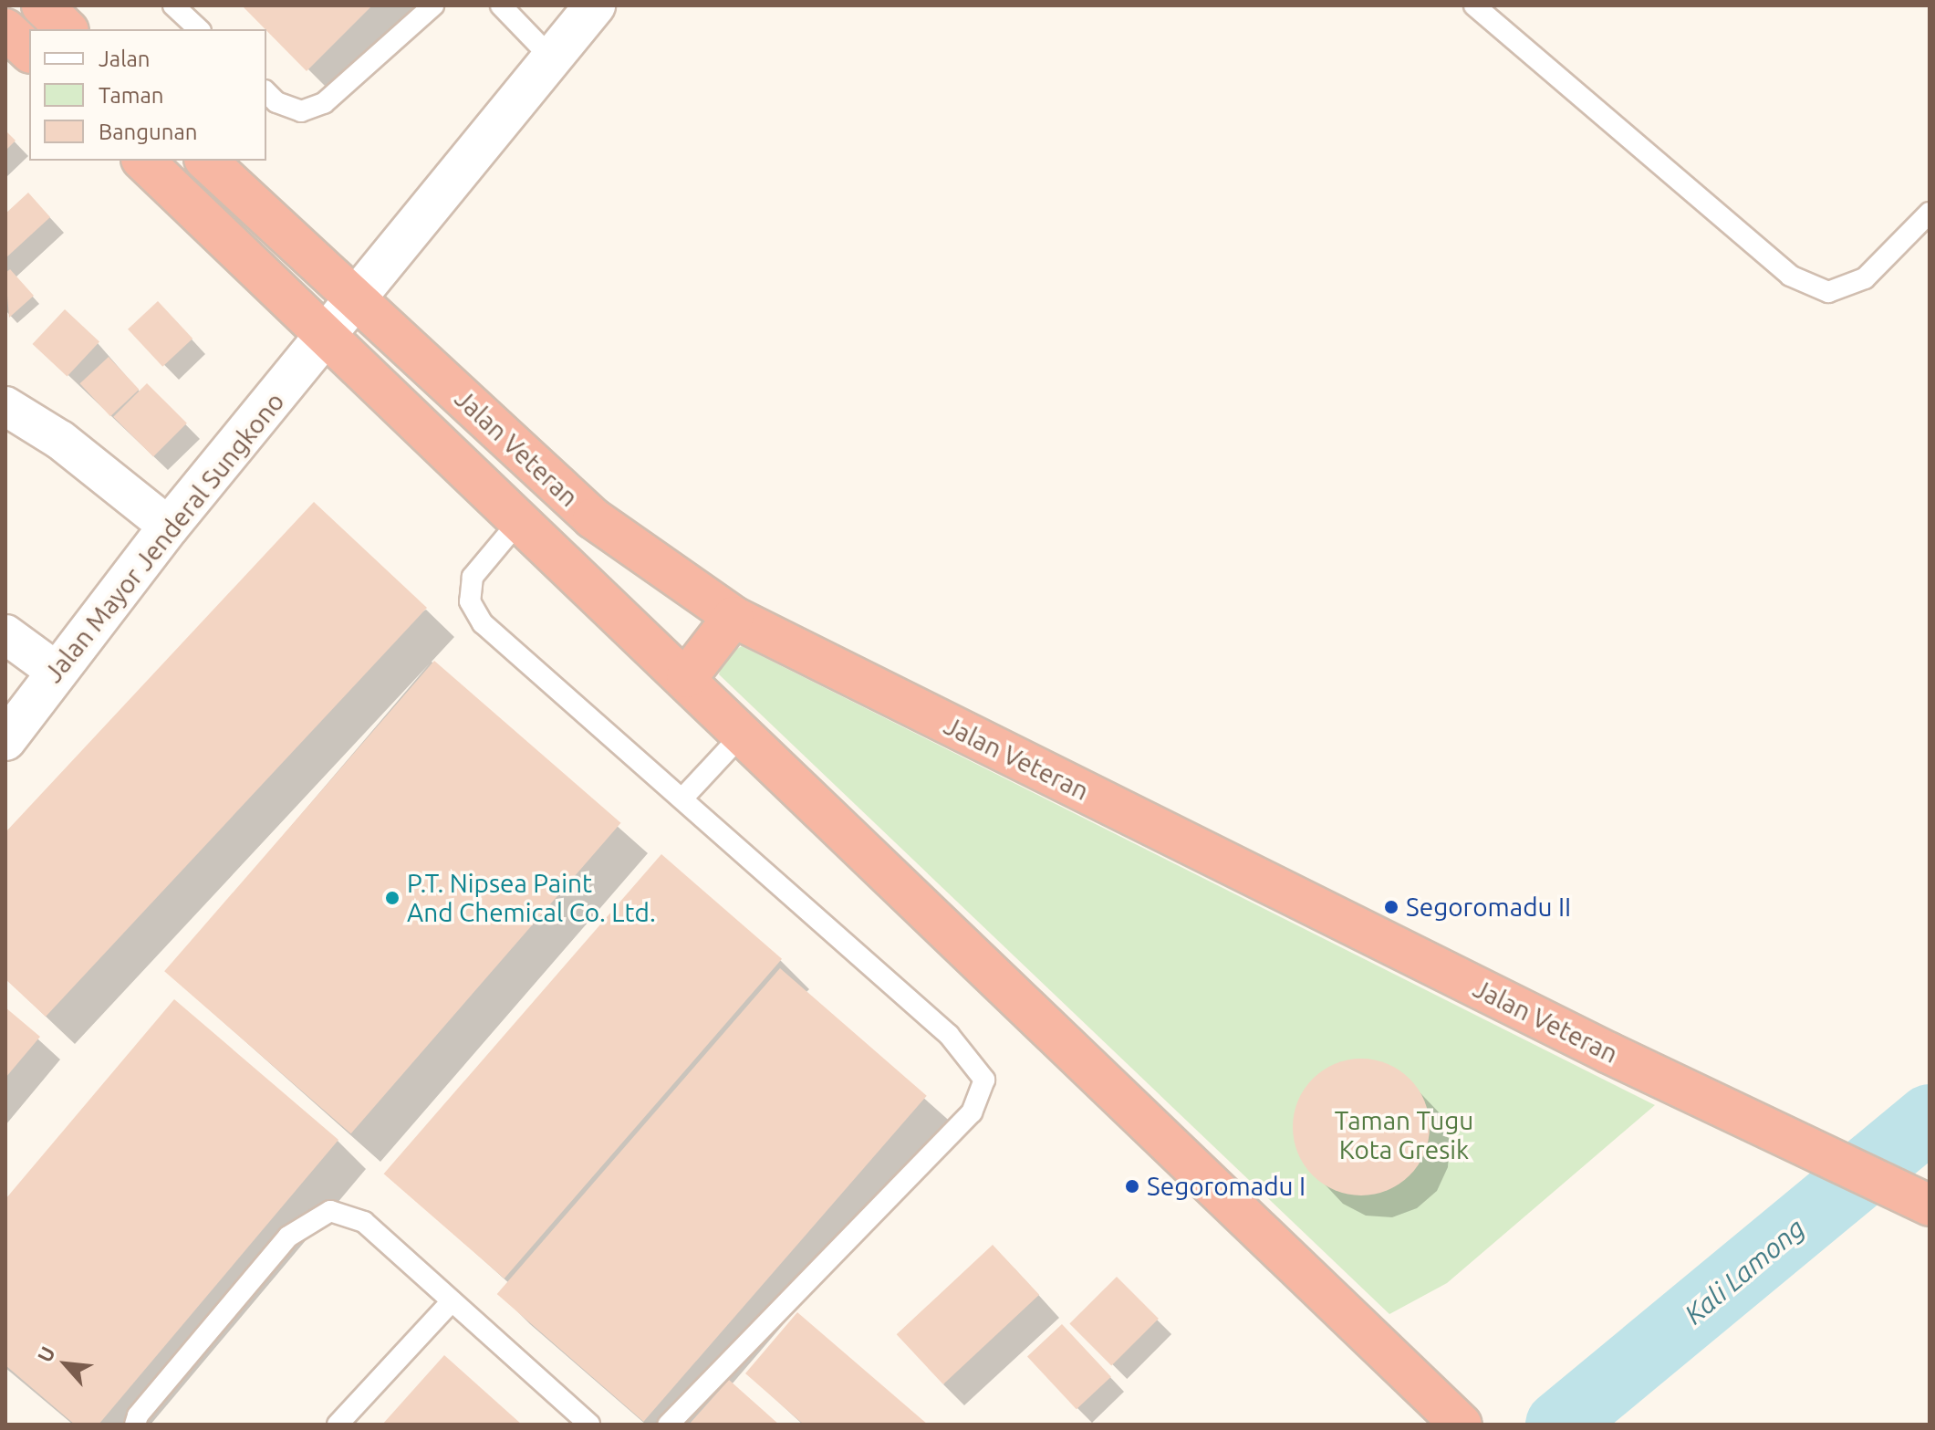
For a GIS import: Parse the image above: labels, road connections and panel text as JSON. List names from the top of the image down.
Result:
{
  "streets": {
    "highway": ["Jalan Veteran"],
    "main road": ["Jalan Mayor Jenderal Sungkono"]
  },
  "crossings": [
    ["Jalan Veteran", "Jalan Mayor Jenderal Sungkono"]
  ],
  "water": ["Kali Lamong"],
  "parks": ["Taman Tugu Kota Gresik"],
  "places": ["P.T. Nipsea Paint And Chemical Co. Ltd.", "Segoromadu II", "Segoromadu I"],
  "legend": ["Jalan", "Taman", "Bangunan"],
  "north": "top left"
}
